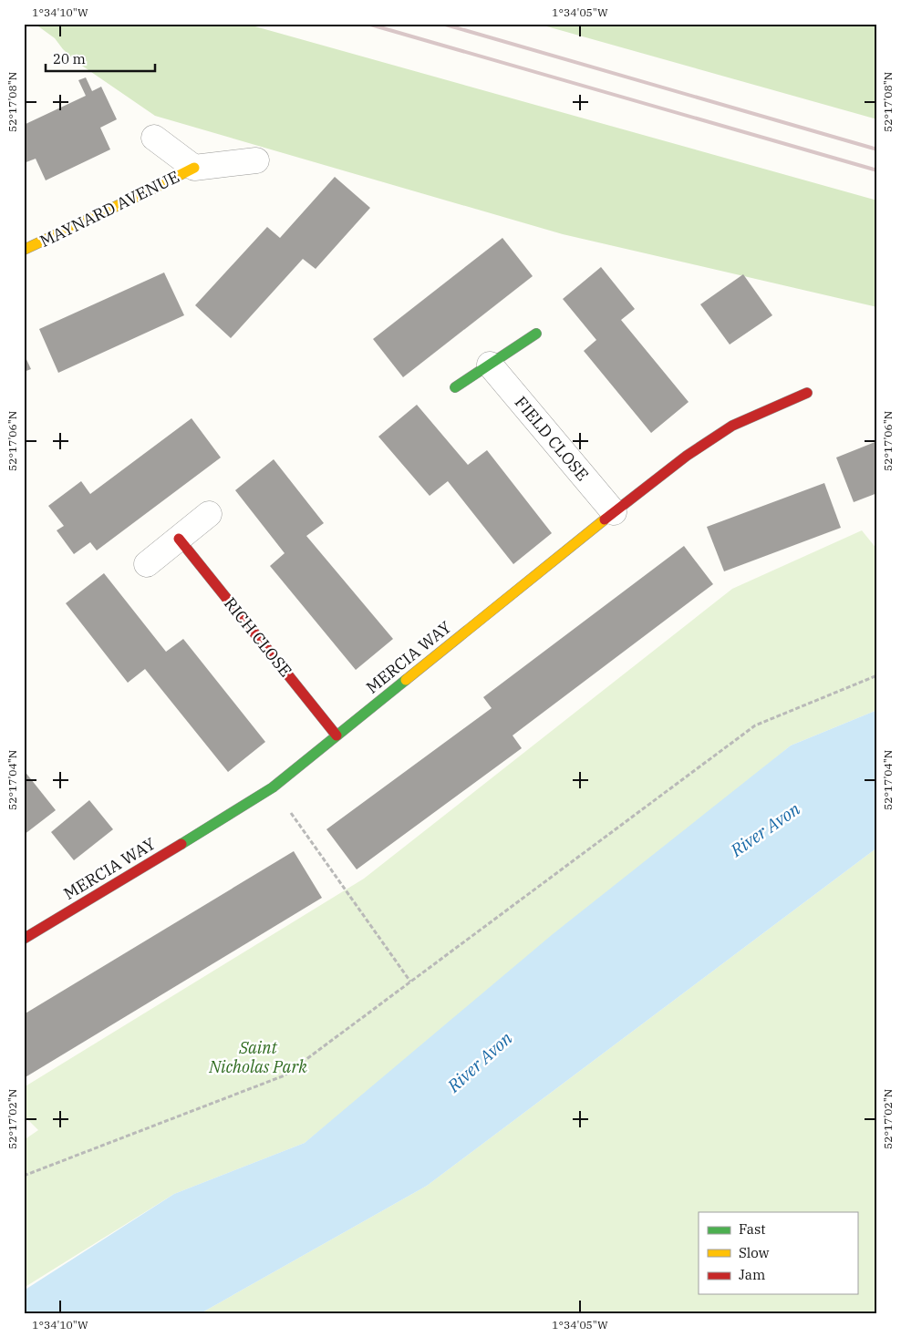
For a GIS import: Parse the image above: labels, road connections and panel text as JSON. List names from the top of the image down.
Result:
{
  "streets": {
    "street": [
      "MAYNARD AVENUE",
      "FIELD CLOSE",
      "RICH CLOSE",
      "MERCIA WAY"
    ]
  },
  "crossings": [
    ["FIELD CLOSE", "MERCIA WAY"],
    ["RICH CLOSE", "MERCIA WAY"]
  ],
  "water": ["River Avon"],
  "parks": ["Saint Nicholas Park"],
  "legend": ["Fast", "Slow", "Jam"],
  "scale_bar": "20 m",
  "coordinates": [
    "1°34'10\"W",
    "1°34'05\"W",
    "52°17'08\"N",
    "52°17'06\"N",
    "52°17'04\"N",
    "52°17'02\"N"
  ]
}
